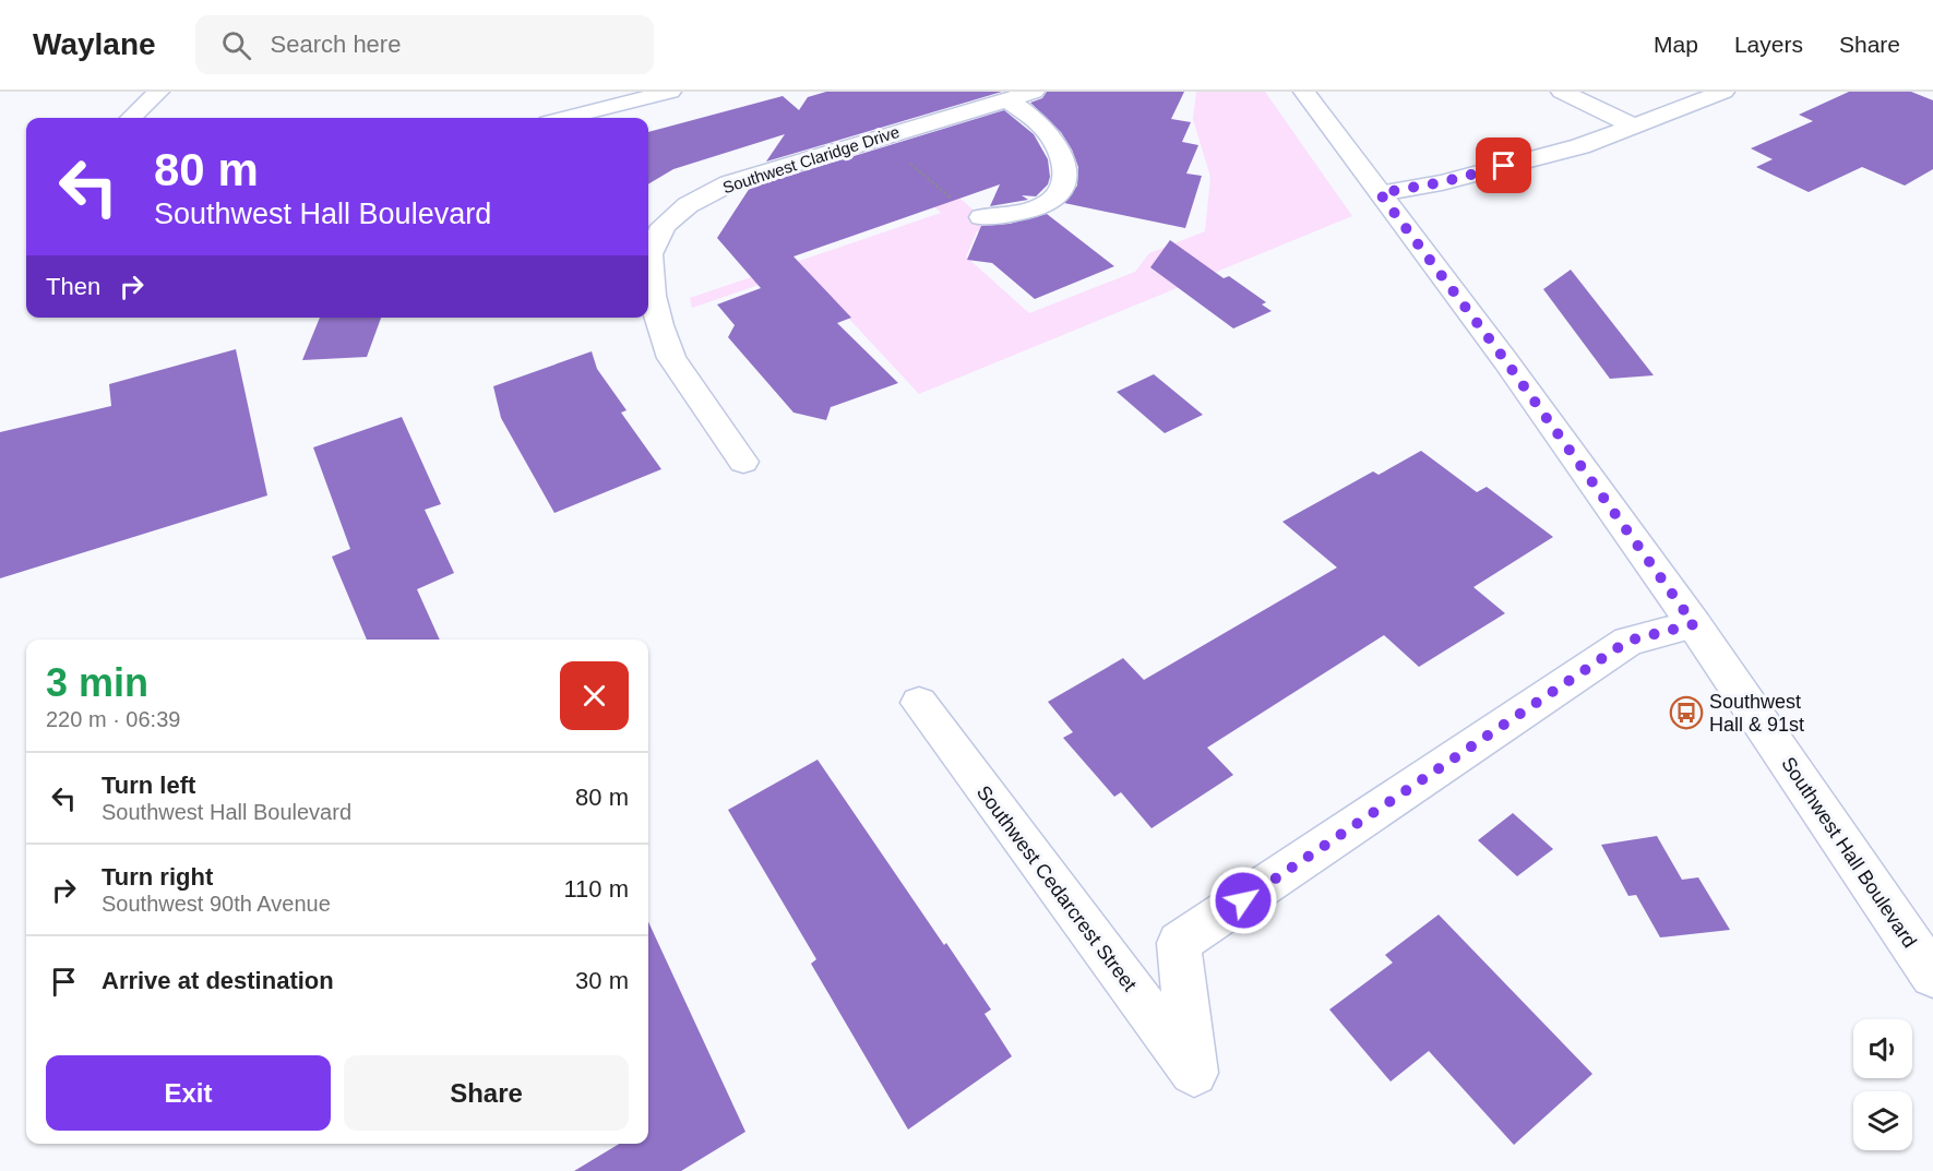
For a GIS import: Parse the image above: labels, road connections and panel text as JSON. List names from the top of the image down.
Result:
{
  "streets": {
    "street": ["Southwest Claridge Drive", "Southwest Hall Boulevard", "Southwest Cedarcrest Street"]
  },
  "crossings": [
    ["Southwest Hall Boulevard", "Southwest Cedarcrest Street"]
  ],
  "places": {
    "bus stop": ["Southwest Hall & 91st"]
  },
  "page": {
    "header": "Waylane",
    "search": "Search here",
    "nav": ["Map", "Layers", "Share"],
    "turn": ["80 m", "Southwest Hall Boulevard"],
    "then": "Then",
    "heading": ["3 min", "220 m · 06:39"],
    "list": [
      {
        "name": "Turn left",
        "note": "Southwest Hall Boulevard",
        "value": "80 m"
      },
      {
        "name": "Turn right",
        "note": "Southwest 90th Avenue",
        "value": "110 m"
      },
      {
        "name": "Arrive at destination",
        "value": "30 m"
      }
    ],
    "buttons": ["Exit", "Share"]
  }
}
